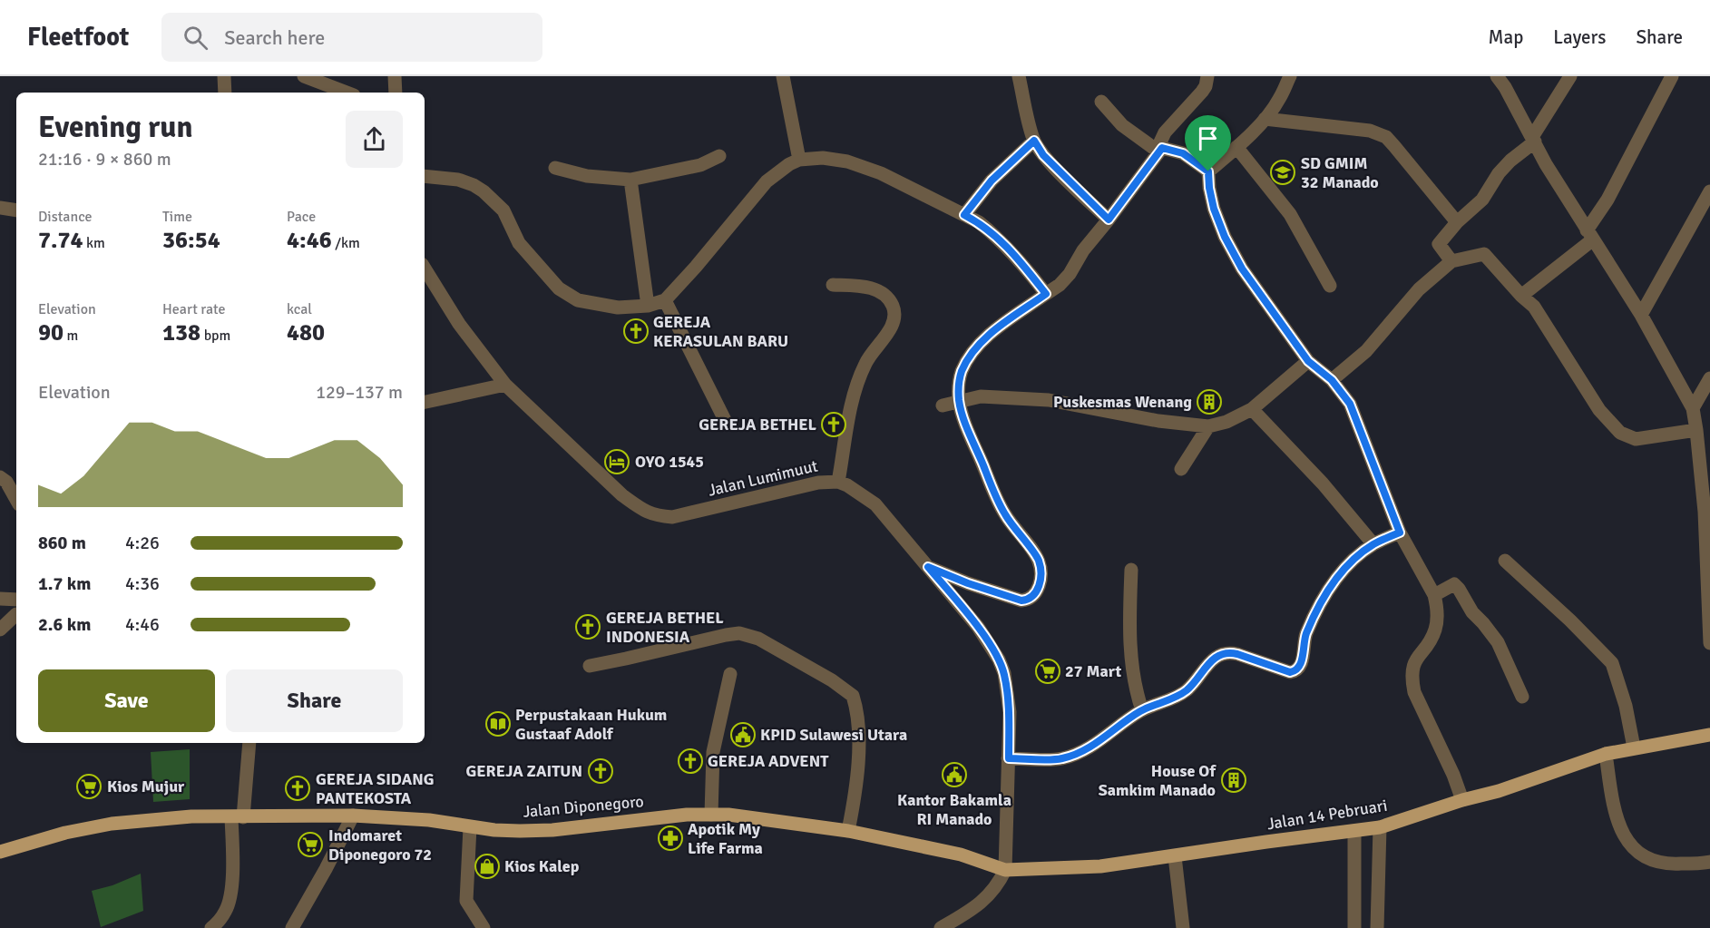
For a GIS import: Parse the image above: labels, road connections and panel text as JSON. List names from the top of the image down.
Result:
{
  "streets": {
    "main road": ["Jalan Diponegoro", "Jalan 14 Pebruari"],
    "street": ["Jalan Lumimuut"]
  },
  "crossings": [
    ["Jalan Lumimuut", "Jalan Diponegoro"],
    ["Jalan Lumimuut", "Jalan 14 Pebruari"],
    ["Jalan Diponegoro", "Jalan 14 Pebruari"]
  ],
  "places": {
    "school or university": ["SD GMIM 32 Manado"],
    "church": [
      "GEREJA KERASULAN BARU",
      "GEREJA BETHEL",
      "GEREJA BETHEL INDONESIA",
      "GEREJA ADVENT",
      "GEREJA ZAITUN",
      "GEREJA SIDANG PANTEKOSTA"
    ],
    "building": ["Puskesmas Wenang", "House Of Samkim Manado"],
    "hotel": ["OYO 1545"],
    "supermarket": ["27 Mart", "Kios Mujur", "Indomaret Diponegoro 72"],
    "library": ["Perpustakaan Hukum Gustaaf Adolf"],
    "public building": ["KPID Sulawesi Utara", "Kantor Bakamla RI Manado"],
    "pharmacy": ["Apotik My Life Farma"],
    "shop": ["Kios Kalep"]
  },
  "page": {
    "header": "Fleetfoot",
    "search": "Search here",
    "nav": ["Map", "Layers", "Share"],
    "heading": ["Evening run", "21:16 · 9 × 860 m"],
    "stats": [
      ["Distance", "7.74 km"],
      ["Time", "36:54"],
      ["Pace", "4:46 /km"],
      ["Elevation", "90 m"],
      ["Heart rate", "138 bpm"],
      ["kcal", "480"]
    ],
    "chart": ["Elevation", "129–137 m"],
    "list": [
      {
        "name": "860 m",
        "note": "4:26"
      },
      {
        "name": "1.7 km",
        "note": "4:36"
      },
      {
        "name": "2.6 km",
        "note": "4:46"
      }
    ],
    "buttons": ["Save", "Share"]
  }
}
